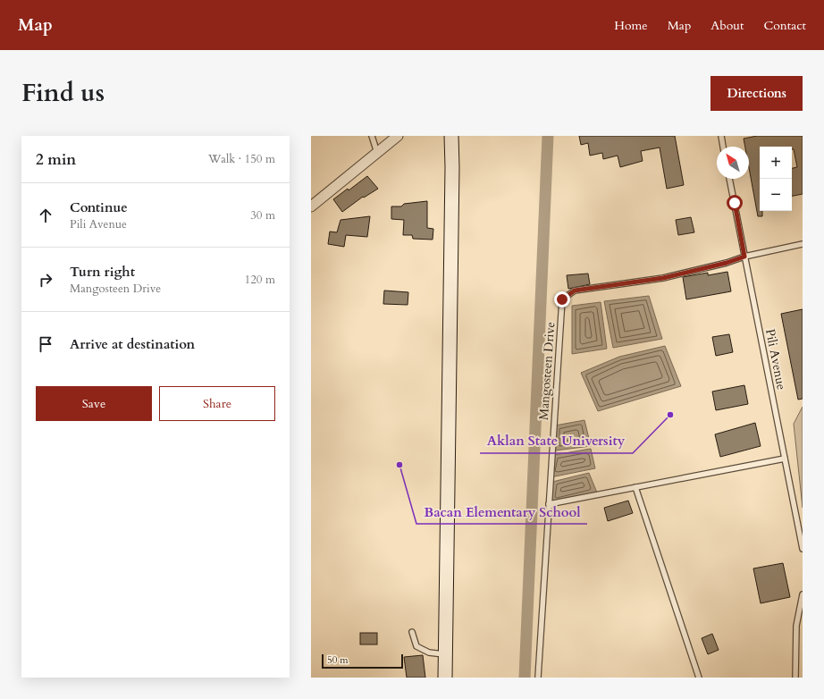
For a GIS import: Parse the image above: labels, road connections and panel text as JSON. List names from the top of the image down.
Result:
{
  "streets": {
    "lane": ["Pili Avenue", "Mangosteen Drive"]
  },
  "crossings": [
    ["Pili Avenue", "Mangosteen Drive"]
  ],
  "places": ["Aklan State University", "Bacan Elementary School"],
  "scale_bar": "50 m",
  "north": "top left",
  "page": {
    "header": "Map",
    "nav": [
      "Home",
      "Map",
      "About",
      "Contact"
    ],
    "title": "Find us",
    "buttons": [
      "Directions",
      ["Save", "Share"]
    ],
    "heading": ["2 min", "Walk · 150 m"],
    "map_buttons": ["+", "−"],
    "list": [
      ["Continue", "Pili Avenue", "30 m"],
      ["Turn right", "Mangosteen Drive", "120 m"],
      "Arrive at destination"
    ],
    "scale": "50 m"
  }
}
